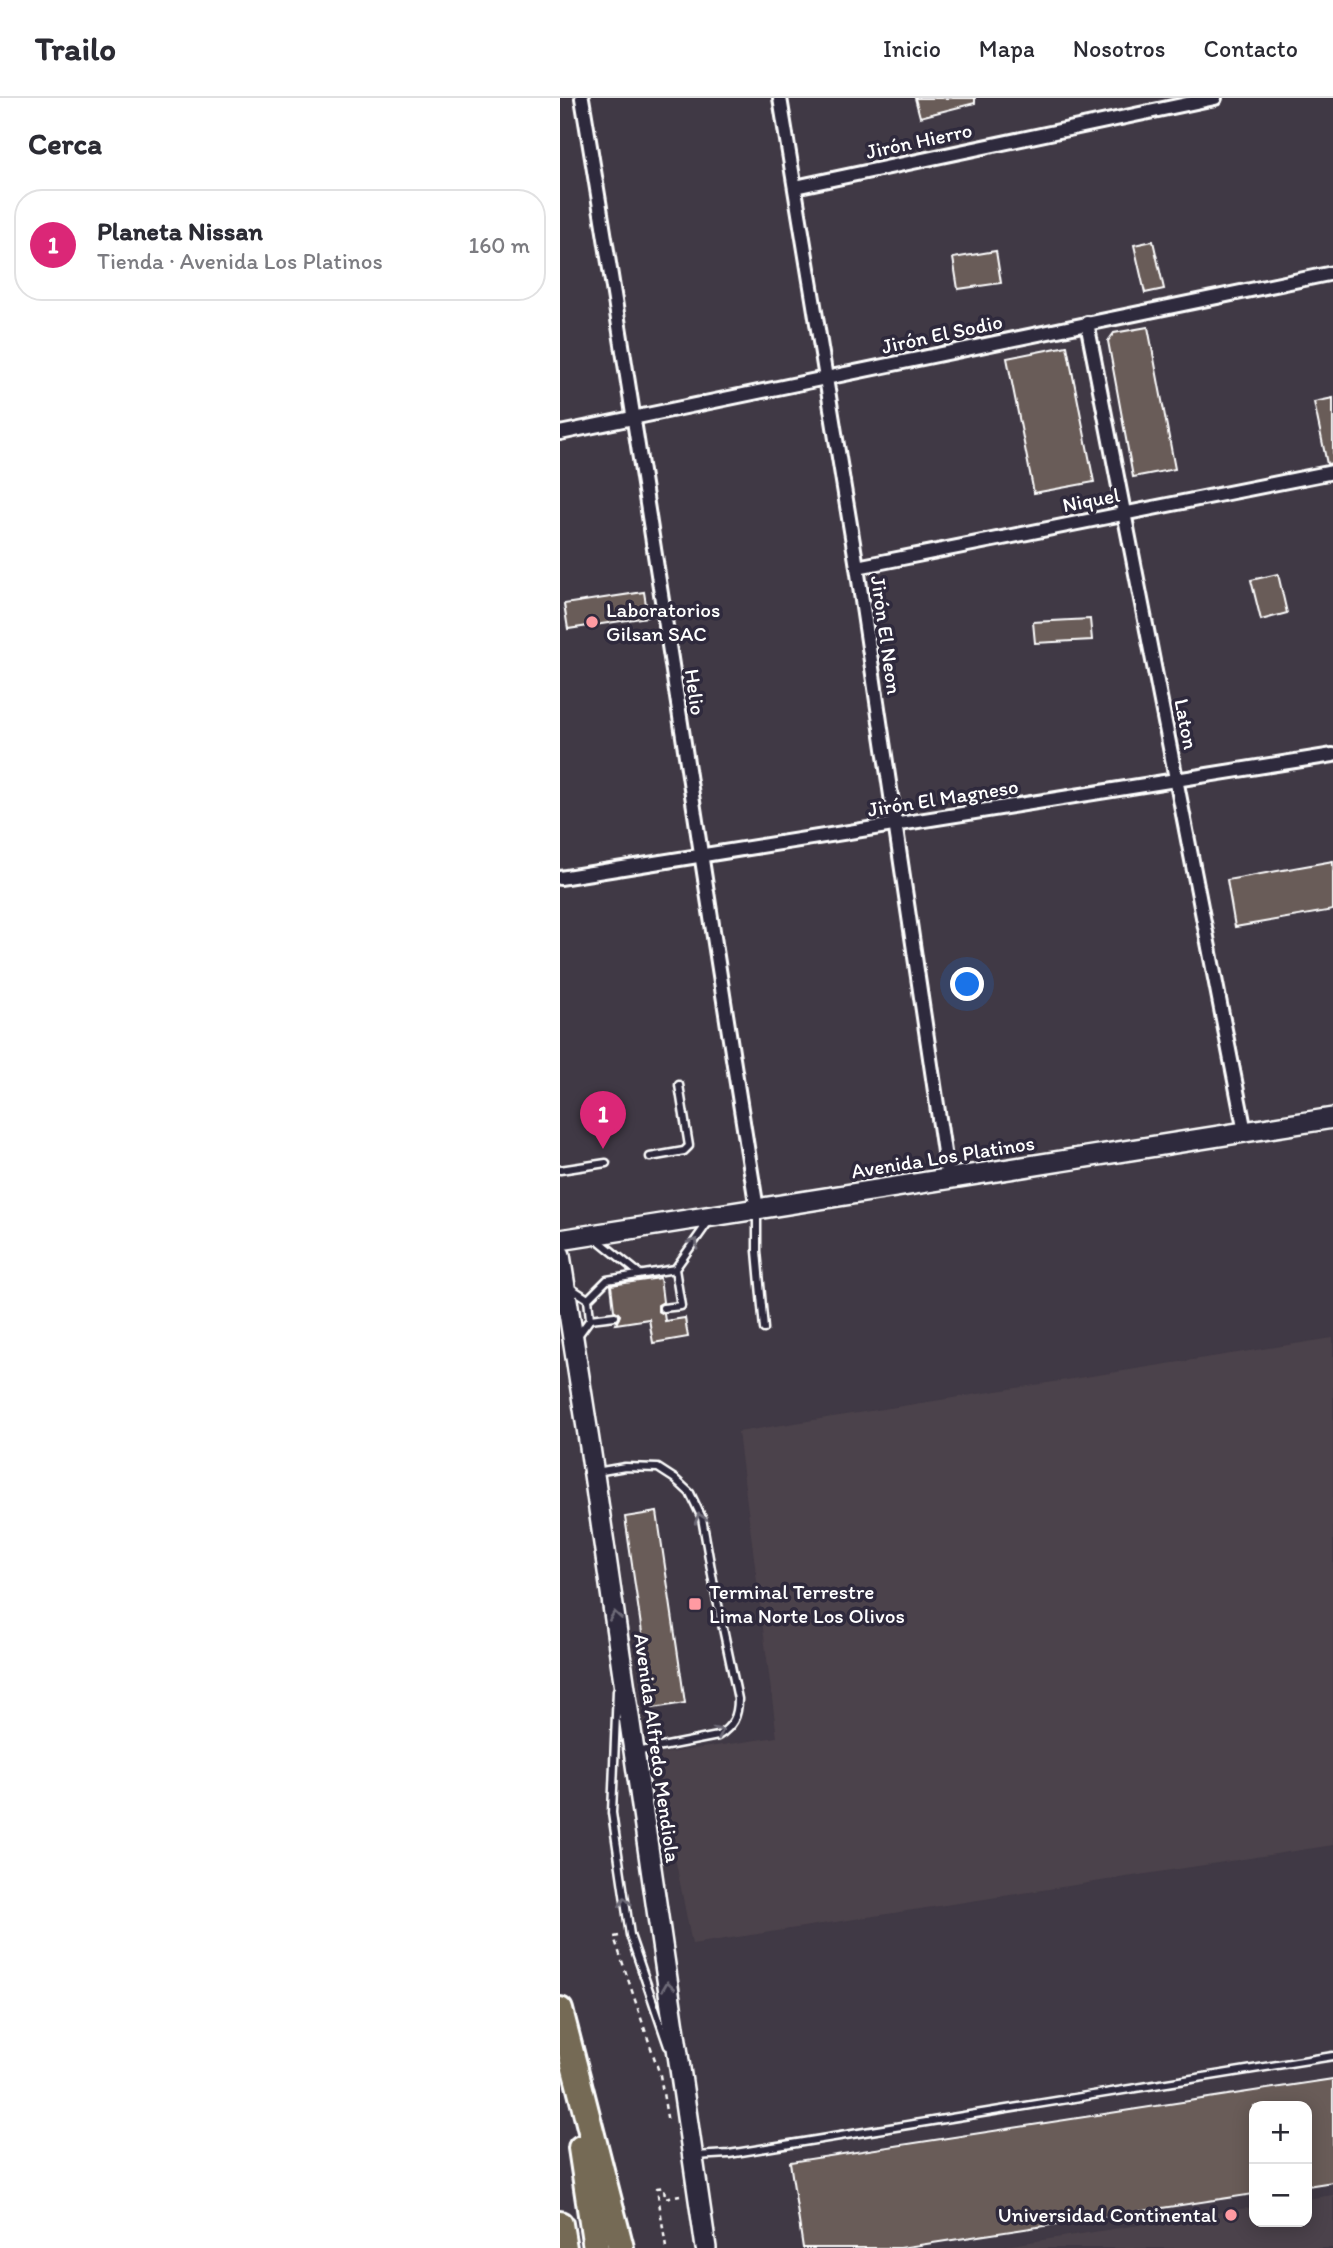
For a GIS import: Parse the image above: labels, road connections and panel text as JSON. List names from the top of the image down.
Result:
{
  "streets": {
    "main road": ["Avenida Los Platinos", "Avenida Alfredo Mendiola"],
    "street": [
      "Jirón Hierro",
      "Jirón El Sodio",
      "Niquel",
      "Jirón El Neon",
      "Helio",
      "Laton",
      "Jirón El Magneso"
    ]
  },
  "crossings": [
    ["Jirón Hierro", "Jirón El Neon"],
    ["Jirón El Sodio", "Jirón El Neon"],
    ["Jirón El Sodio", "Helio"],
    ["Jirón El Sodio", "Laton"],
    ["Niquel", "Jirón El Neon"],
    ["Niquel", "Laton"],
    ["Jirón El Neon", "Jirón El Magneso"],
    ["Jirón El Neon", "Avenida Los Platinos"],
    ["Helio", "Jirón El Magneso"],
    ["Helio", "Avenida Los Platinos"],
    ["Laton", "Jirón El Magneso"],
    ["Laton", "Avenida Los Platinos"]
  ],
  "one_way": ["Avenida Alfredo Mendiola"],
  "places": {
    "other": ["Laboratorios Gilsan SAC", "Universidad Continental"],
    "transit": ["Terminal Terrestre Lima Norte Los Olivos"]
  },
  "page": {
    "header": "Trailo",
    "nav": [
      "Inicio",
      "Mapa",
      "Nosotros",
      "Contacto"
    ],
    "heading": "Cerca",
    "list": [
      {
        "mark": "1",
        "name": "Planeta Nissan",
        "note": "Tienda · Avenida Los Platinos",
        "value": "160 m"
      }
    ],
    "pins": "1",
    "map_buttons": ["+", "−"]
  }
}
